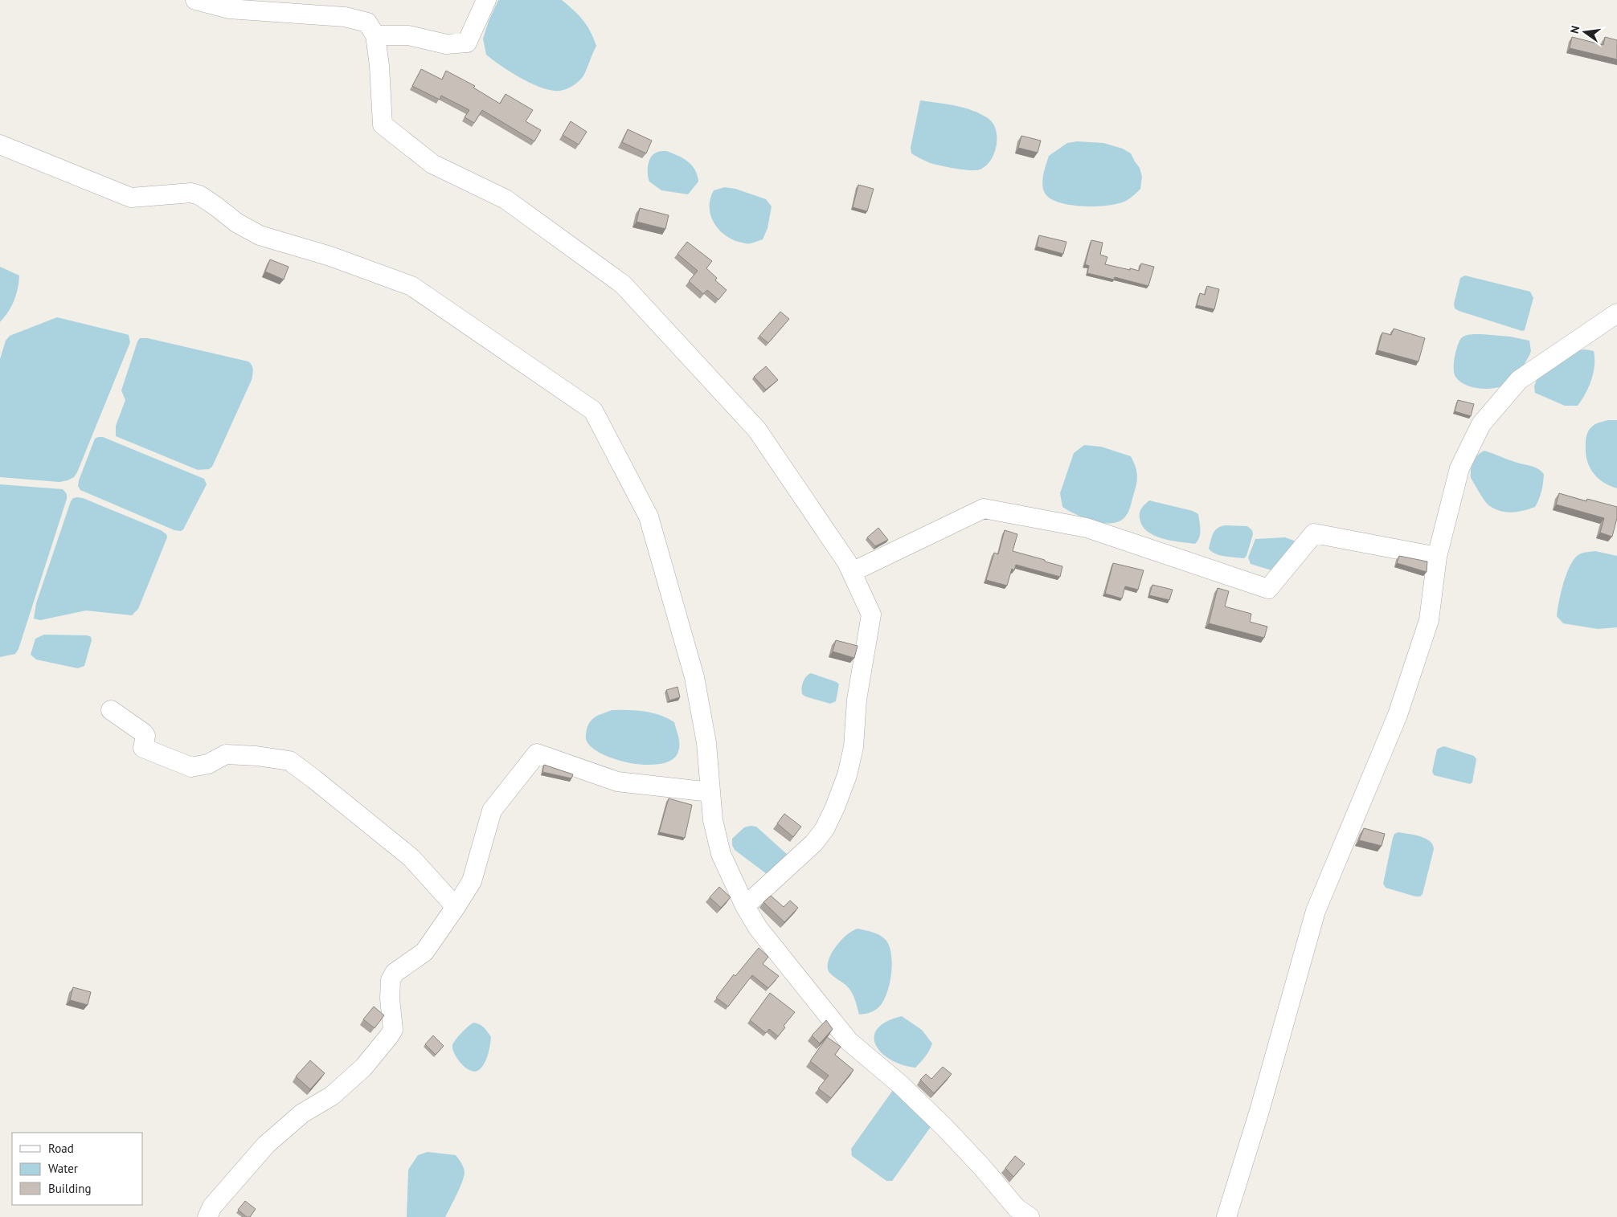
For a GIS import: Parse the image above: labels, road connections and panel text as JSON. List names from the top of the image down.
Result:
{
  "legend": ["Road", "Water", "Building"],
  "north": "left"
}
